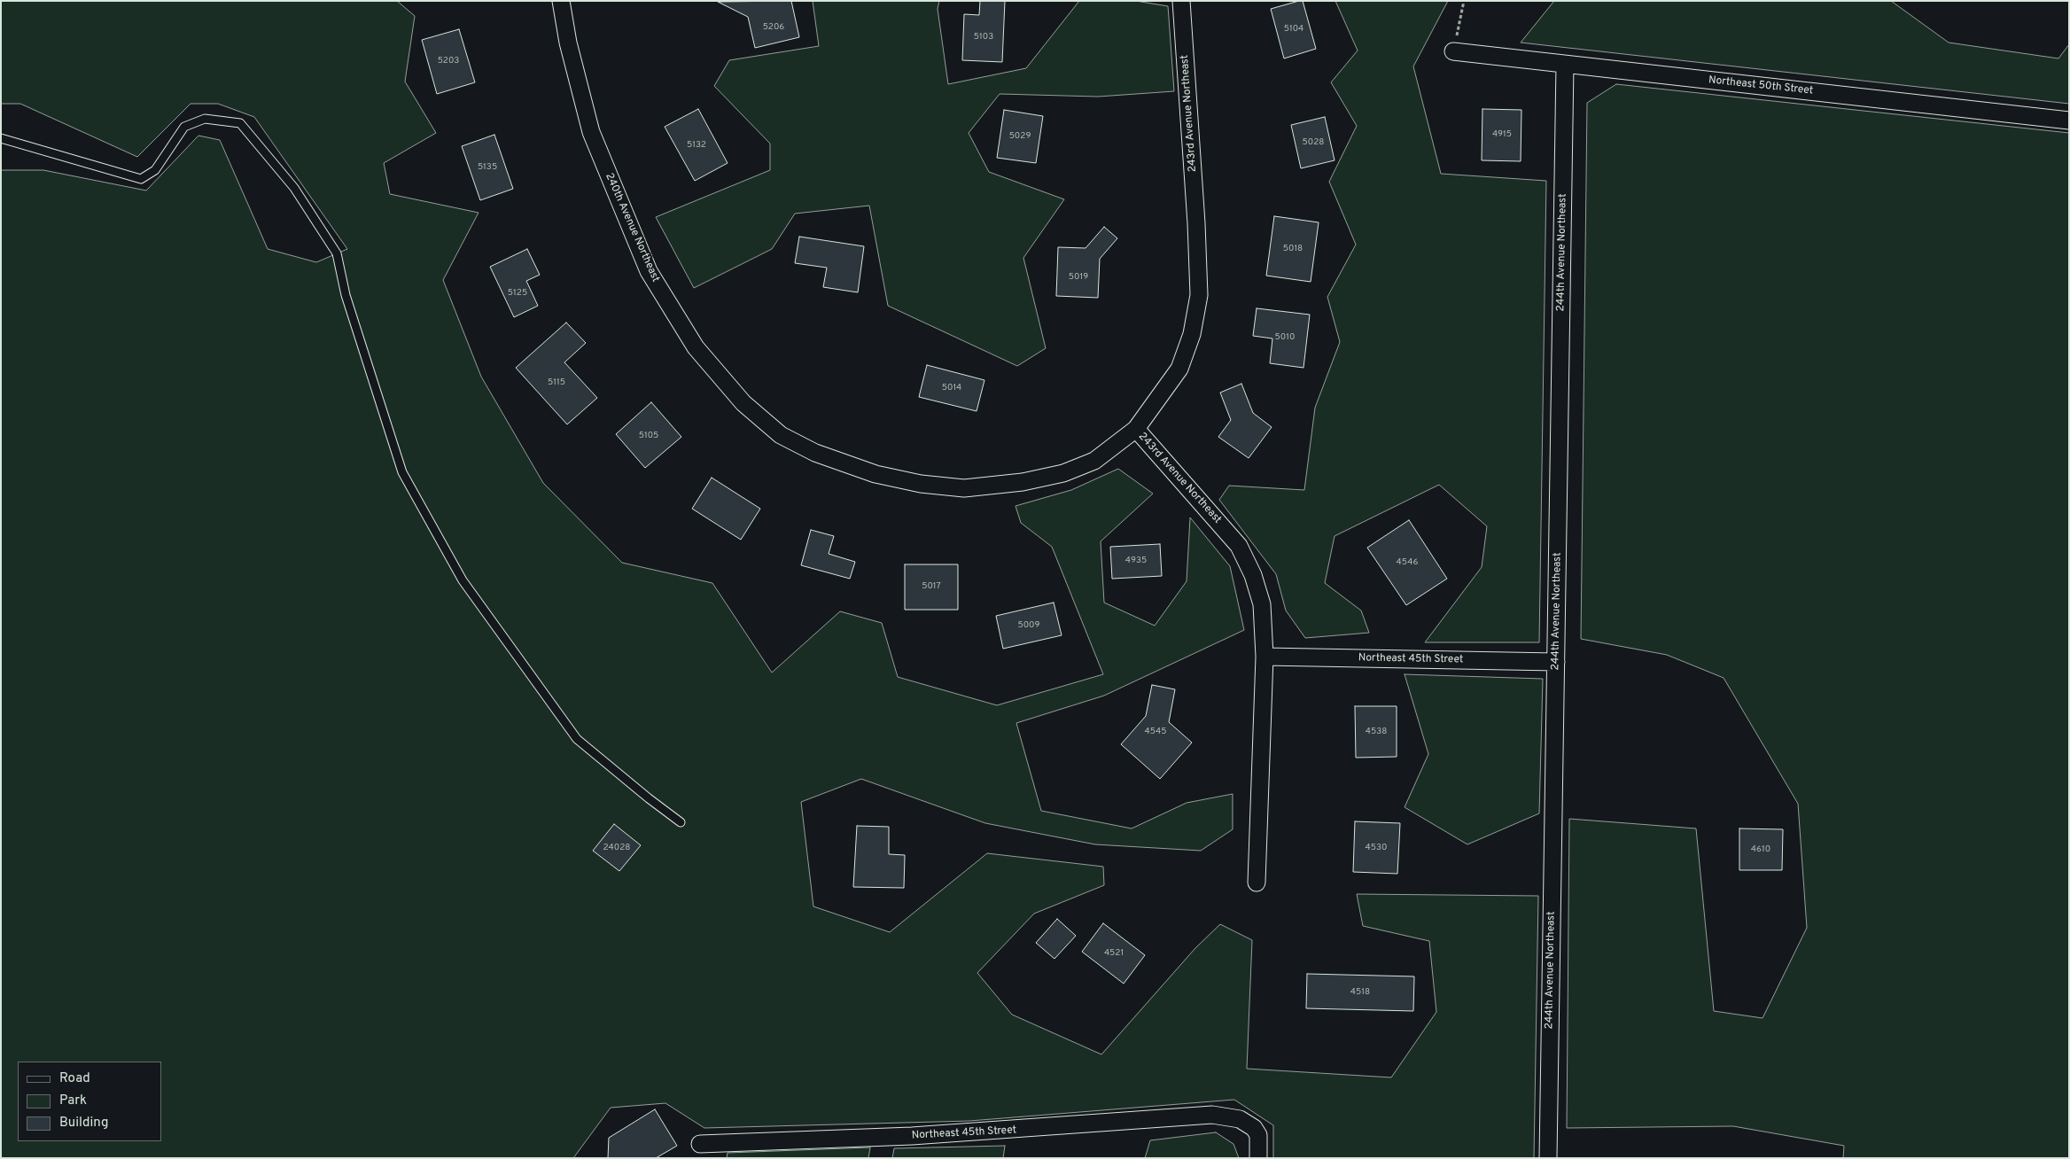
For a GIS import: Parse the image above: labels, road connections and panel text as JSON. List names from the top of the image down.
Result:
{
  "streets": {
    "street": [
      "Northeast 50th Street",
      "243rd Avenue Northeast",
      "240th Avenue Northeast",
      "244th Avenue Northeast",
      "Northeast 45th Street"
    ]
  },
  "crossings": [
    ["Northeast 50th Street", "244th Avenue Northeast"],
    ["243rd Avenue Northeast", "240th Avenue Northeast"],
    ["243rd Avenue Northeast", "Northeast 45th Street"],
    ["244th Avenue Northeast", "Northeast 45th Street"]
  ],
  "house_numbers": [
    "5206",
    "5104",
    "5103",
    "5203",
    "4915",
    "5029",
    "5028",
    "5132",
    "5135",
    "5018",
    "5019",
    "5125",
    "5010",
    "5115",
    "5014",
    "5105",
    "4935",
    "4546",
    "5017",
    "5009",
    "4545",
    "4538",
    "24028",
    "4530",
    "4610",
    "4521",
    "4518"
  ],
  "legend": ["Road", "Park", "Building"]
}
